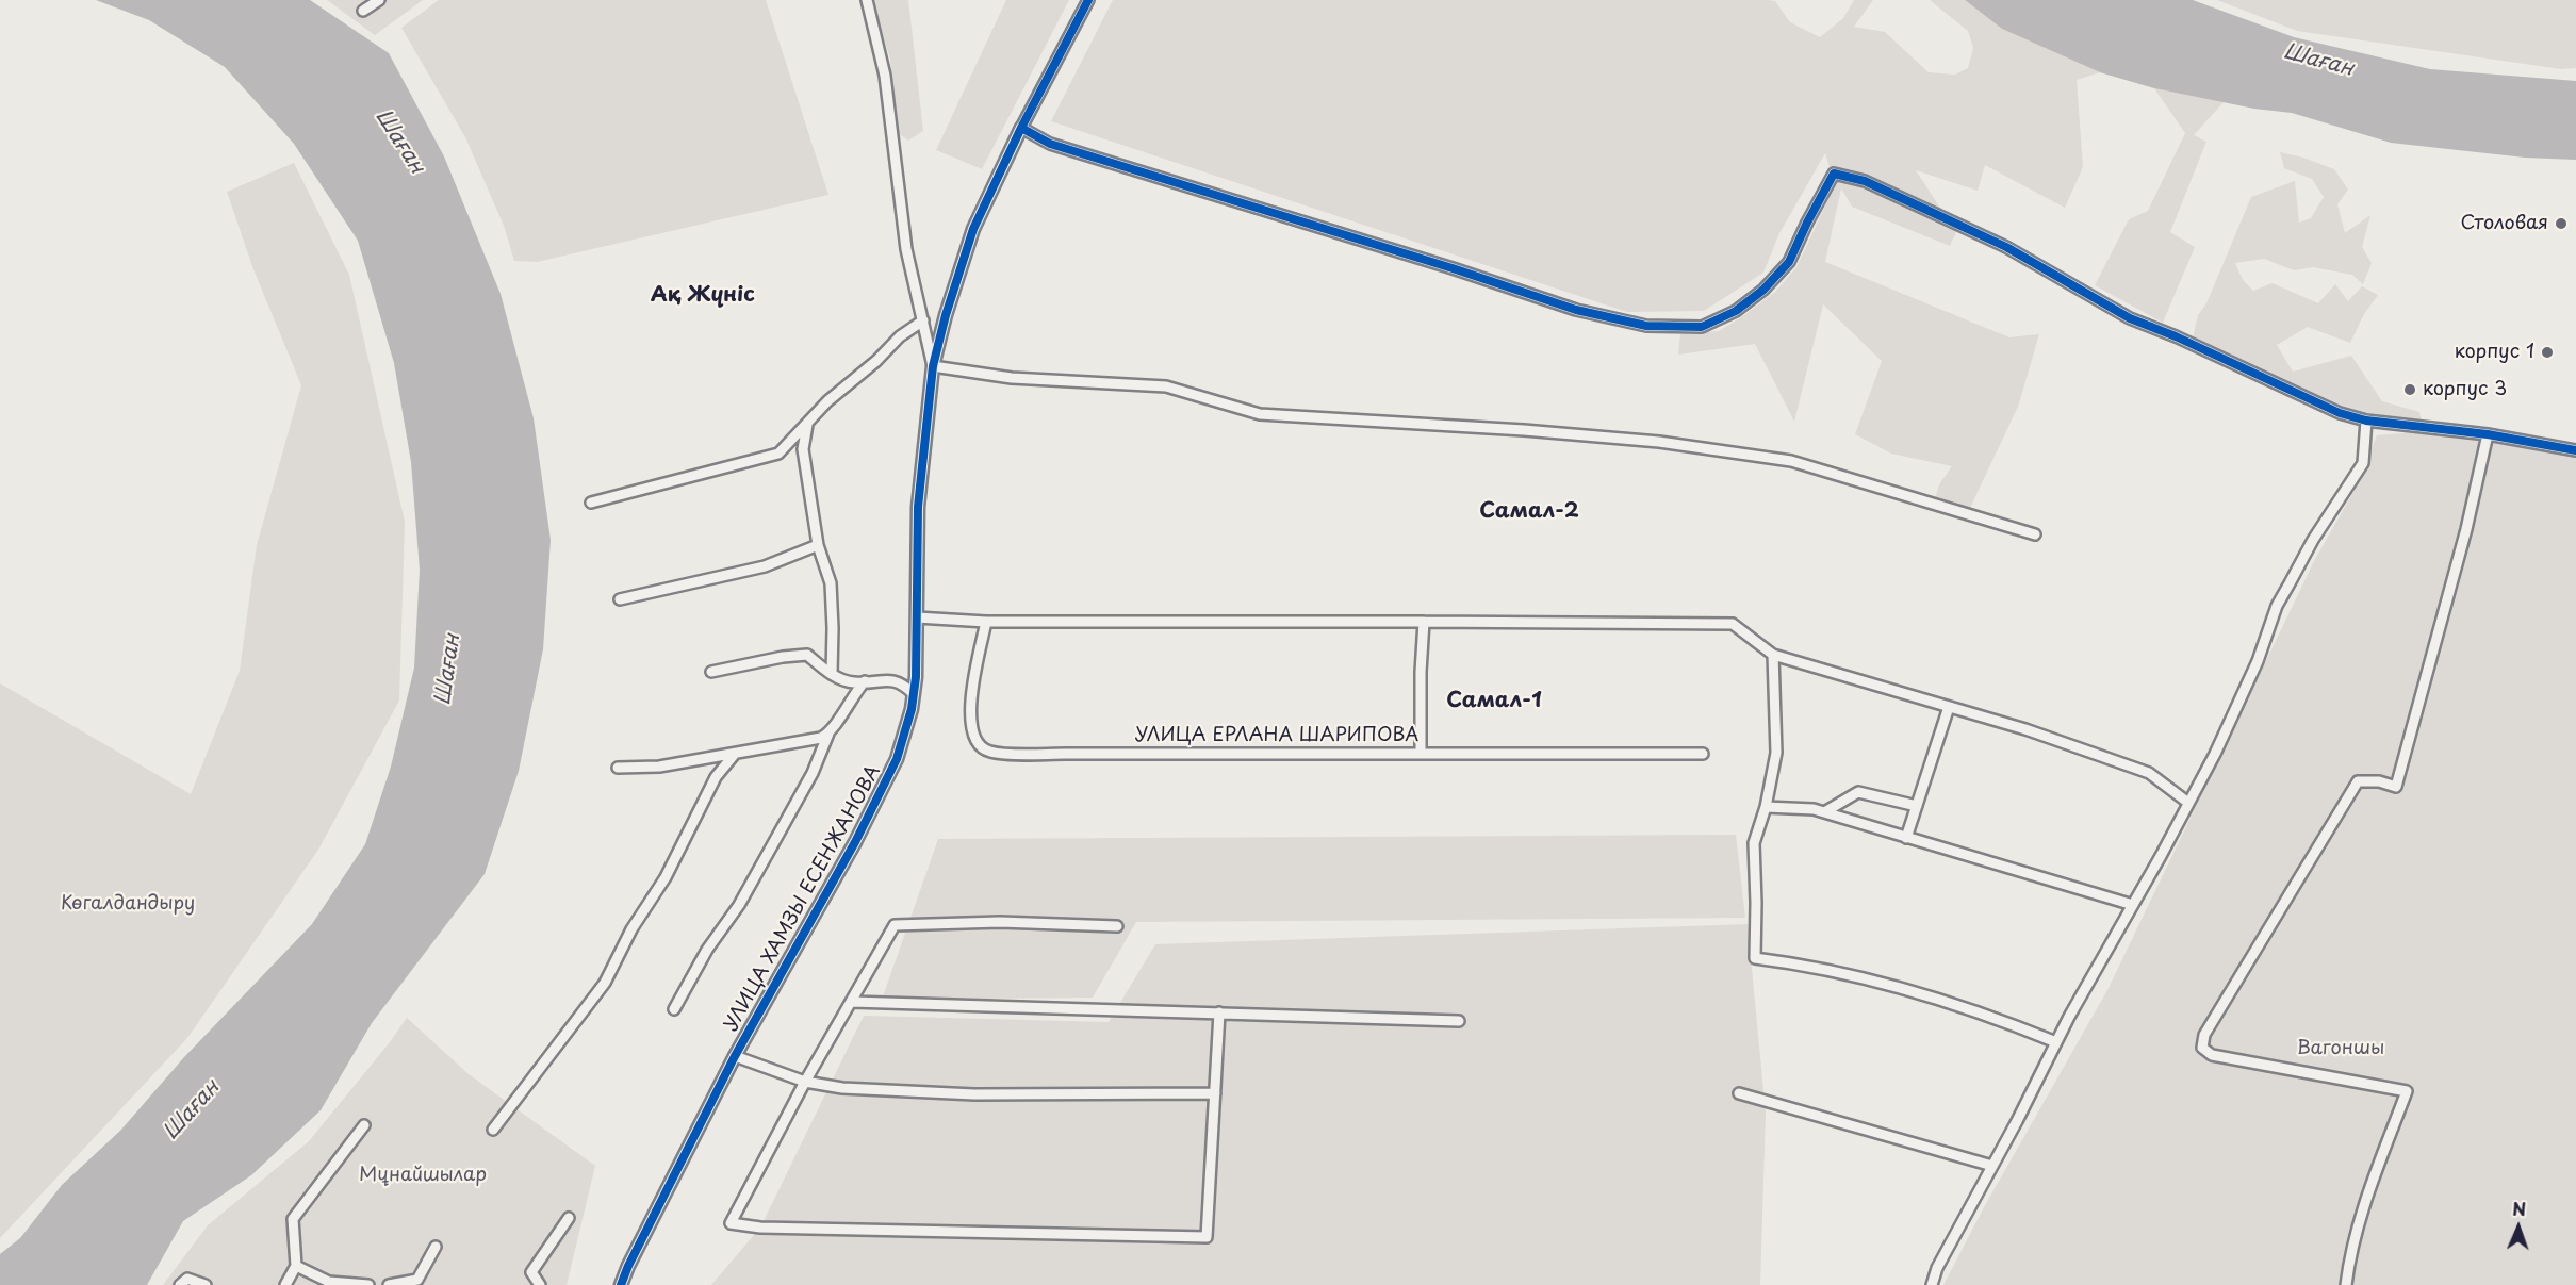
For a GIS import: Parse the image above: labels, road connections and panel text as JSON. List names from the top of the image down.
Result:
{
  "streets": {
    "street": ["УЛИЦА ЕРЛАНА ШАРИПОВА", "УЛИЦА ХАМЗЫ ЕСЕНЖАНОВА"]
  },
  "districts": ["Ақ Жүніс", "Самал-2", "Самал-1"],
  "water": ["Шаған"],
  "parks": ["Көгалдандыру", "Вагоншы", "Мұнайшылар"],
  "places": ["Столовая", "корпус 1", "корпус 3"],
  "north": "top"
}
